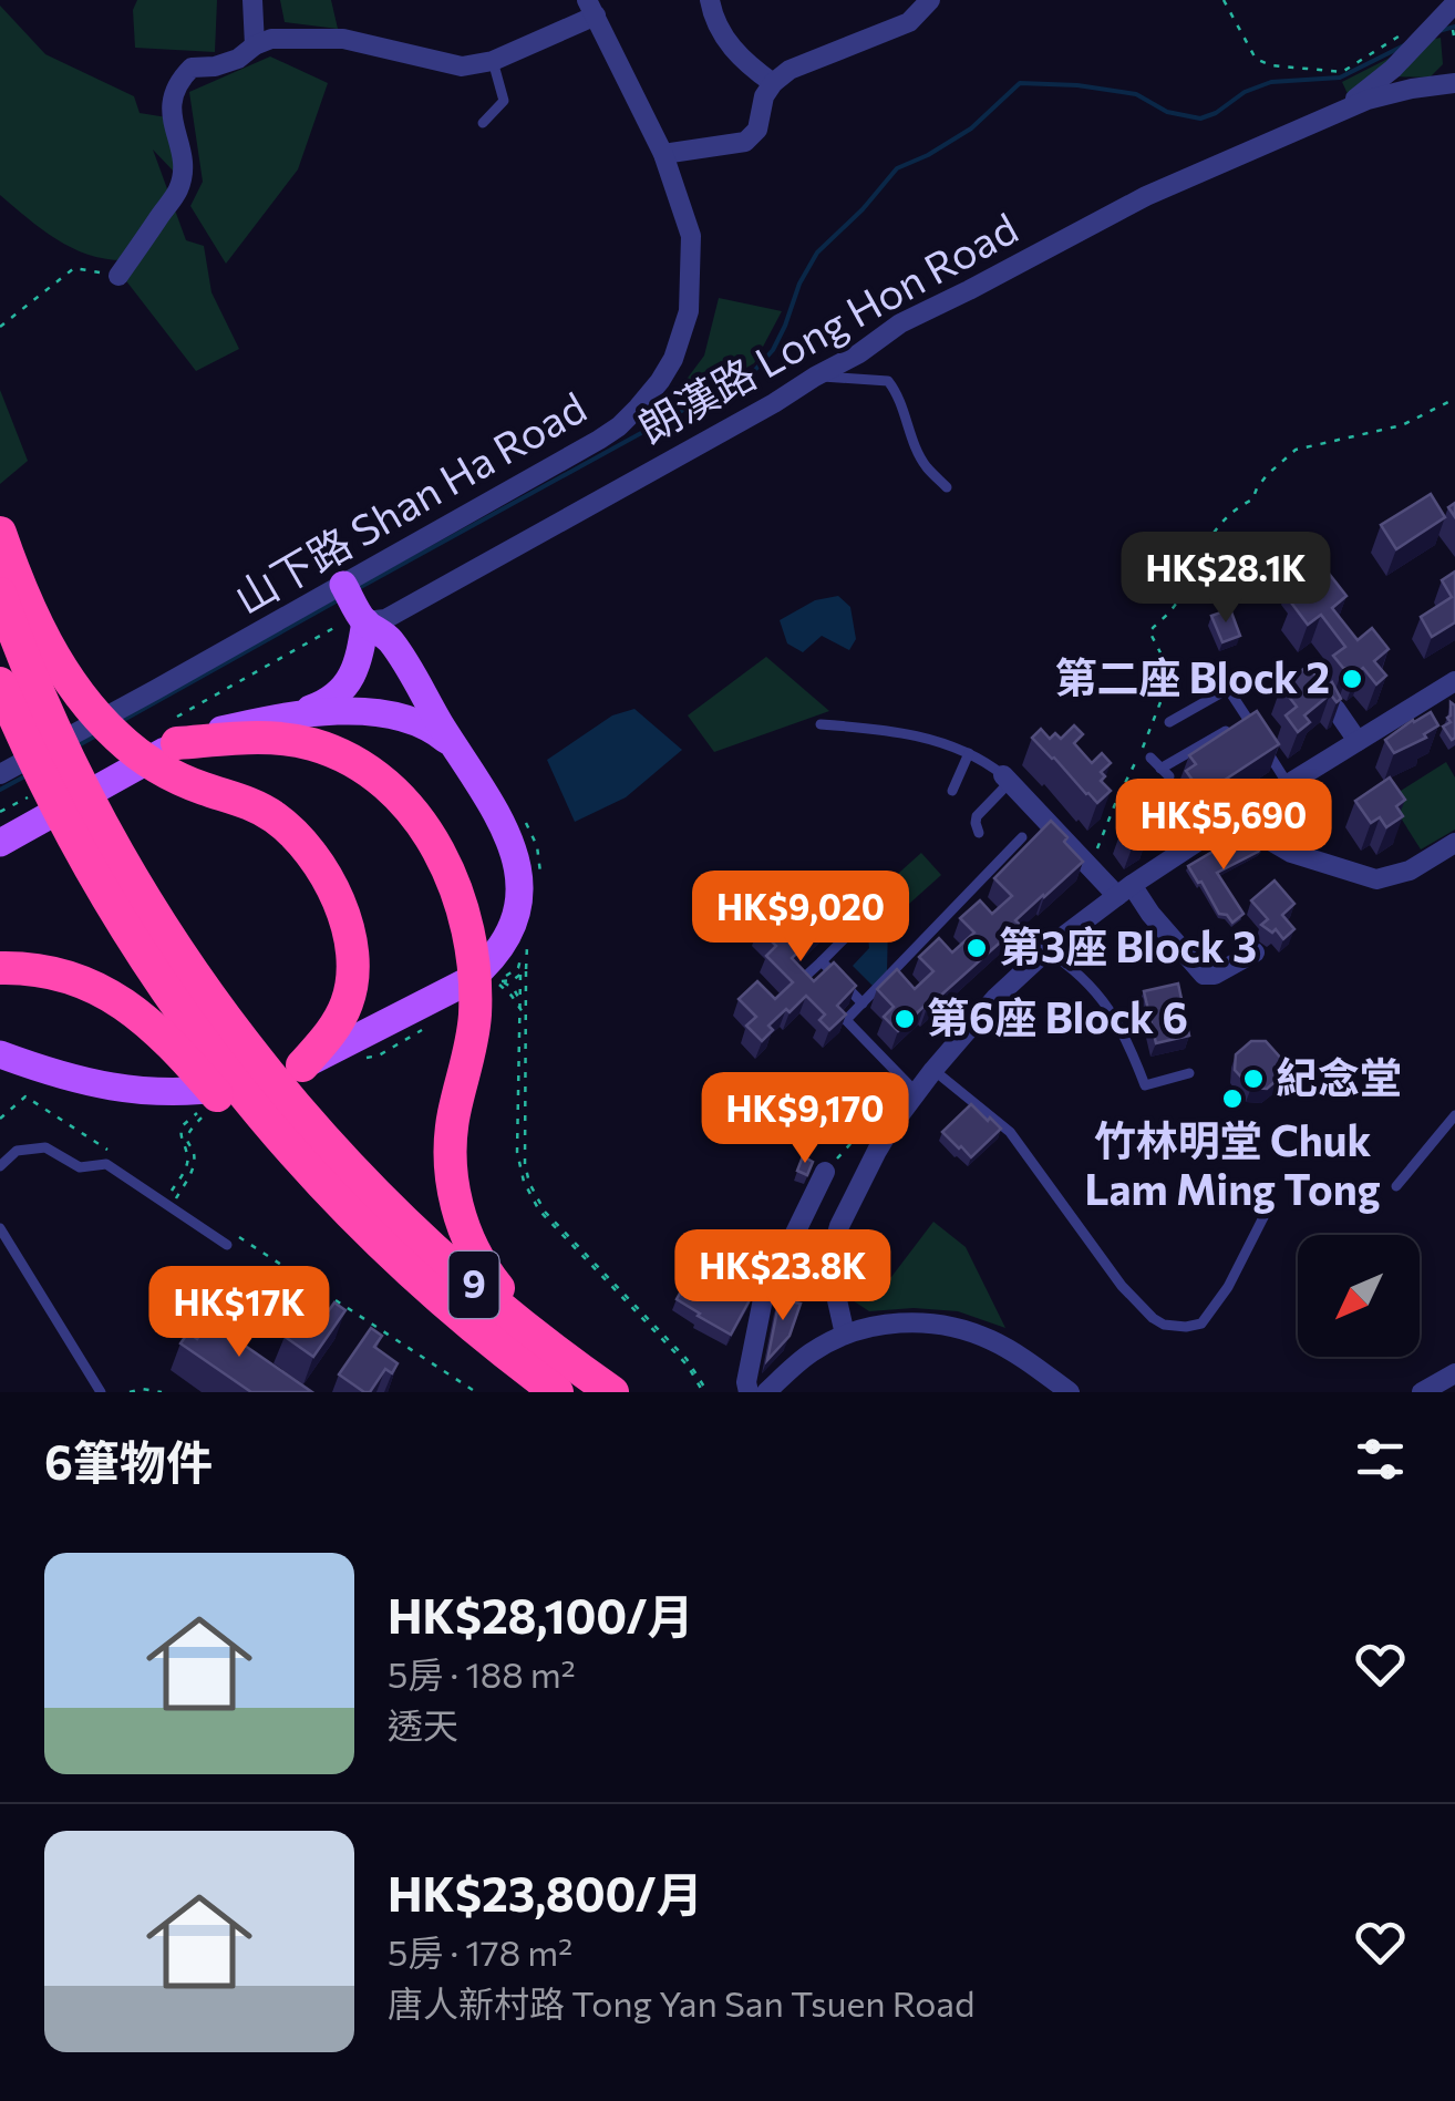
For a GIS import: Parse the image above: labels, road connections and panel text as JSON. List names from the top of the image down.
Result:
{
  "streets": {
    "highway": ["9"],
    "street": ["朗漢路 Long Hon Road", "山下路 Shan Ha Road"]
  },
  "crossings": [
    ["朗漢路 Long Hon Road", "山下路 Shan Ha Road"]
  ],
  "places": [
    "第二座 Block 2",
    "第3座 Block 3",
    "第6座 Block 6",
    "紀念堂",
    "竹林明堂 Chuk Lam Ming Tong"
  ],
  "north": "bottom left",
  "page": {
    "price": [
      "HK$28.1K",
      "HK$5,690",
      "HK$9,020",
      "HK$9,170",
      "HK$23.8K",
      "HK$17K"
    ],
    "heading": "6筆物件",
    "list": [
      {
        "name": "HK$28,100/月",
        "note": "5房 · 188 m² · 透天"
      },
      {
        "name": "HK$23,800/月",
        "note": "5房 · 178 m² · 唐人新村路 Tong Yan San Tsuen Road"
      }
    ]
  }
}
